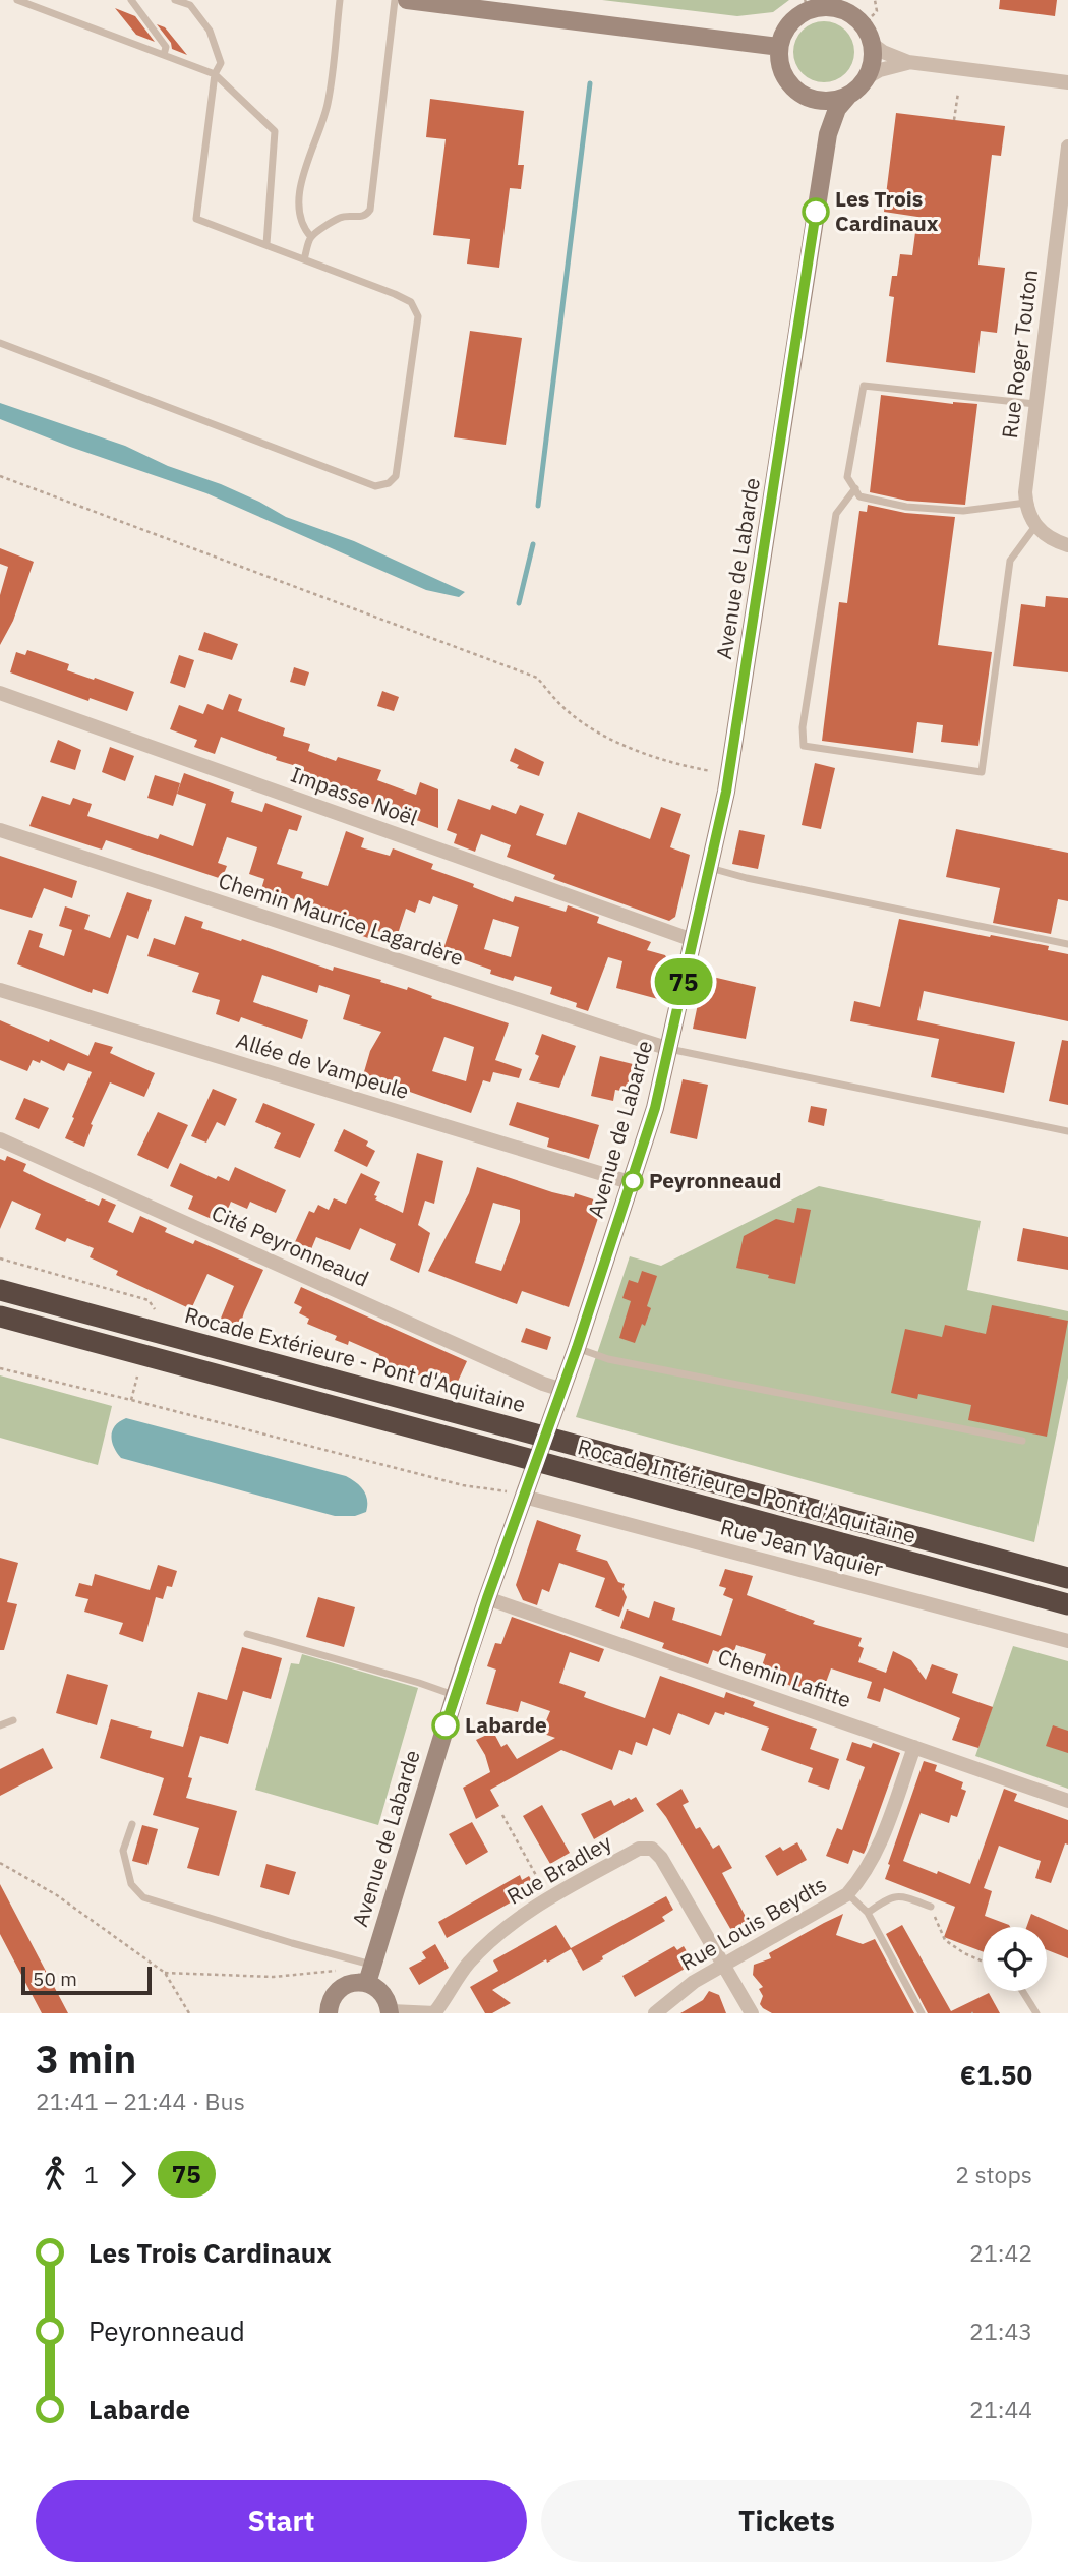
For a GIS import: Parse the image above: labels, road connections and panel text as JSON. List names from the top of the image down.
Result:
{
  "streets": {
    "highway": ["Rocade Extérieure - Pont d'Aquitaine", "Rocade Intérieure - Pont d'Aquitaine"],
    "main road": ["Avenue de Labarde"],
    "street": [
      "Rue Roger Touton",
      "Impasse Noël",
      "Chemin Maurice Lagardère",
      "Allée de Vampeule",
      "Cité Peyronneaud",
      "Rue Jean Vaquier",
      "Chemin Lafitte",
      "Rue Bradley",
      "Rue Louis Beydts"
    ]
  },
  "crossings": [
    ["Avenue de Labarde", "Impasse Noël"],
    ["Avenue de Labarde", "Chemin Maurice Lagardère"],
    ["Avenue de Labarde", "Allée de Vampeule"],
    ["Avenue de Labarde", "Cité Peyronneaud"],
    ["Avenue de Labarde", "Rue Jean Vaquier"],
    ["Avenue de Labarde", "Chemin Lafitte"],
    ["Chemin Lafitte", "Rue Louis Beydts"],
    ["Rue Bradley", "Rue Louis Beydts"]
  ],
  "places": ["Les Trois Cardinaux", "Peyronneaud", "Labarde"],
  "lines": ["bus line 75"],
  "scale_bar": "50 m",
  "page": {
    "on_map": "75",
    "scale": "50 m",
    "heading": ["3 min", "21:41 – 21:44 · Bus", "€1.50"],
    "legs": ["1", "75", "2 stops"],
    "list": [
      {
        "name": "Les Trois Cardinaux",
        "value": "21:42"
      },
      {
        "name": "Peyronneaud",
        "value": "21:43"
      },
      {
        "name": "Labarde",
        "value": "21:44"
      }
    ],
    "buttons": ["Start", "Tickets"]
  }
}
